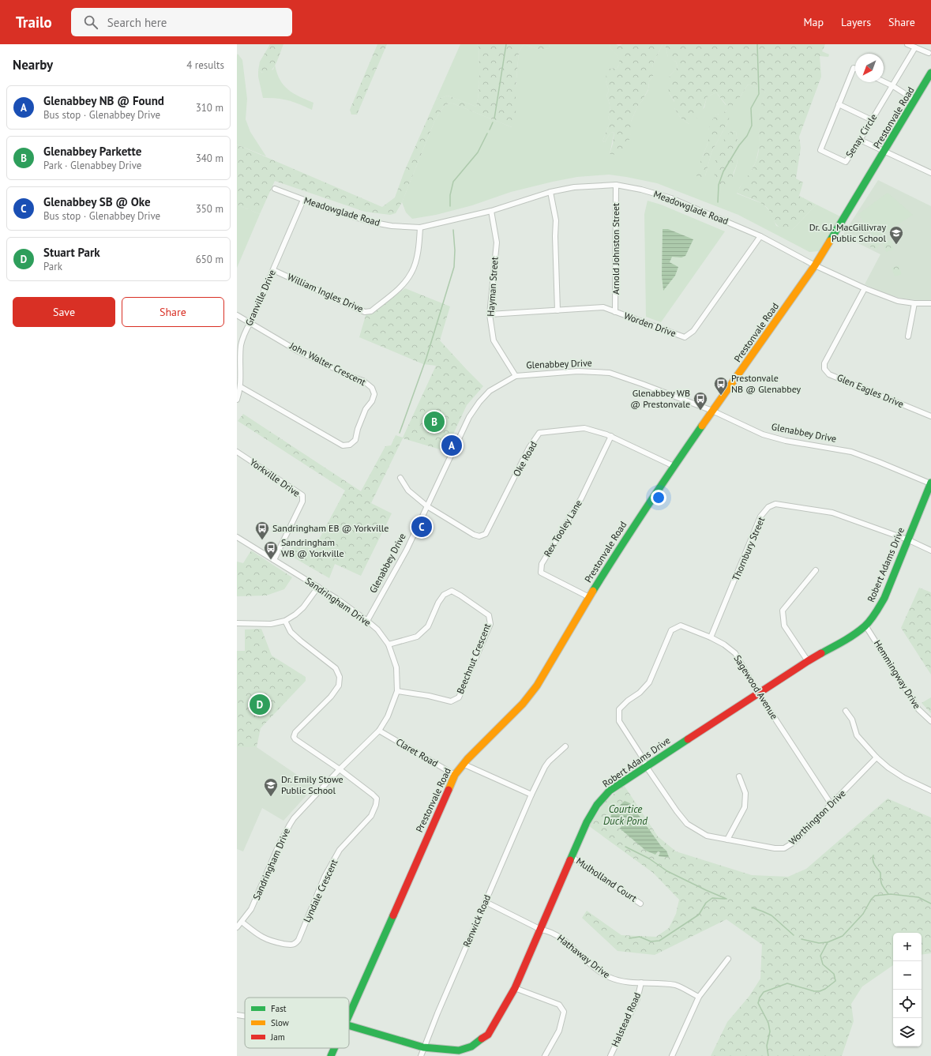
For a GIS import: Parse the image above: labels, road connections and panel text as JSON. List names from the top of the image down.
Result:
{
  "streets": {
    "street": [
      "Prestonvale Road",
      "Senay Circle",
      "Meadowglade Road",
      "Arnold Johnston Street",
      "Hayman Street",
      "William Ingles Drive",
      "Granville Drive",
      "Worden Drive",
      "John Walter Crescent",
      "Glenabbey Drive",
      "Glen Eagles Drive",
      "Oke Road",
      "Yorkville Drive",
      "Rex Tooley Lane",
      "Thornbury Street",
      "Robert Adams Drive",
      "Sandringham Drive",
      "Beechnut Crescent",
      "Hemmingway Drive",
      "Sagewood Avenue",
      "Claret Road",
      "Worthington Drive",
      "Mulholland Court",
      "Lyndale Crescent",
      "Renwick Road",
      "Hathaway Drive",
      "Halstead Road"
    ]
  },
  "crossings": [
    ["Prestonvale Road", "Meadowglade Road"],
    ["Prestonvale Road", "Glenabbey Drive"],
    ["Prestonvale Road", "Oke Road"],
    ["Prestonvale Road", "Rex Tooley Lane"],
    ["Prestonvale Road", "Claret Road"],
    ["Meadowglade Road", "Arnold Johnston Street"],
    ["Meadowglade Road", "Hayman Street"],
    ["Meadowglade Road", "William Ingles Drive"],
    ["Meadowglade Road", "Granville Drive"],
    ["Meadowglade Road", "Worden Drive"],
    ["Meadowglade Road", "Glen Eagles Drive"],
    ["Arnold Johnston Street", "Worden Drive"],
    ["Hayman Street", "Worden Drive"],
    ["Hayman Street", "Glenabbey Drive"],
    ["William Ingles Drive", "Granville Drive"],
    ["Granville Drive", "John Walter Crescent"],
    ["Glenabbey Drive", "Oke Road"],
    ["Glenabbey Drive", "Robert Adams Drive"],
    ["Glenabbey Drive", "Sandringham Drive"],
    ["Oke Road", "Rex Tooley Lane"],
    ["Yorkville Drive", "Sandringham Drive"],
    ["Thornbury Street", "Robert Adams Drive"],
    ["Thornbury Street", "Sagewood Avenue"],
    ["Robert Adams Drive", "Hemmingway Drive"],
    ["Robert Adams Drive", "Sagewood Avenue"],
    ["Robert Adams Drive", "Worthington Drive"],
    ["Robert Adams Drive", "Mulholland Court"],
    ["Robert Adams Drive", "Renwick Road"],
    ["Robert Adams Drive", "Hathaway Drive"],
    ["Sandringham Drive", "Beechnut Crescent"],
    ["Sandringham Drive", "Claret Road"],
    ["Sandringham Drive", "Lyndale Crescent"],
    ["Sagewood Avenue", "Worthington Drive"],
    ["Renwick Road", "Hathaway Drive"],
    ["Hathaway Drive", "Halstead Road"]
  ],
  "water": ["Courtice Duck Pond"],
  "places": {
    "school or university": ["Dr. G.J. MacGillivray Public School", "Dr. Emily Stowe Public School"],
    "bus stop": [
      "Prestonvale NB @ Glenabbey",
      "Glenabbey WB @ Prestonvale",
      "Sandringham EB @ Yorkville",
      "Sandringham WB @ Yorkville"
    ]
  },
  "legend": ["Fast", "Slow", "Jam"],
  "north": "bottom left",
  "page": {
    "header": "Trailo",
    "search": "Search here",
    "nav": ["Map", "Layers", "Share"],
    "heading": ["Nearby", "4 results"],
    "list": [
      {
        "mark": "A",
        "name": "Glenabbey NB @ Found",
        "note": "Bus stop · Glenabbey Drive",
        "value": "310 m"
      },
      {
        "mark": "B",
        "name": "Glenabbey Parkette",
        "note": "Park · Glenabbey Drive",
        "value": "340 m"
      },
      {
        "mark": "C",
        "name": "Glenabbey SB @ Oke",
        "note": "Bus stop · Glenabbey Drive",
        "value": "350 m"
      },
      {
        "mark": "D",
        "name": "Stuart Park",
        "note": "Park",
        "value": "650 m"
      }
    ],
    "buttons": ["Save", "Share"],
    "pins": [
      "B",
      "A",
      "C",
      "D"
    ],
    "map_buttons": ["+", "−"]
  }
}
